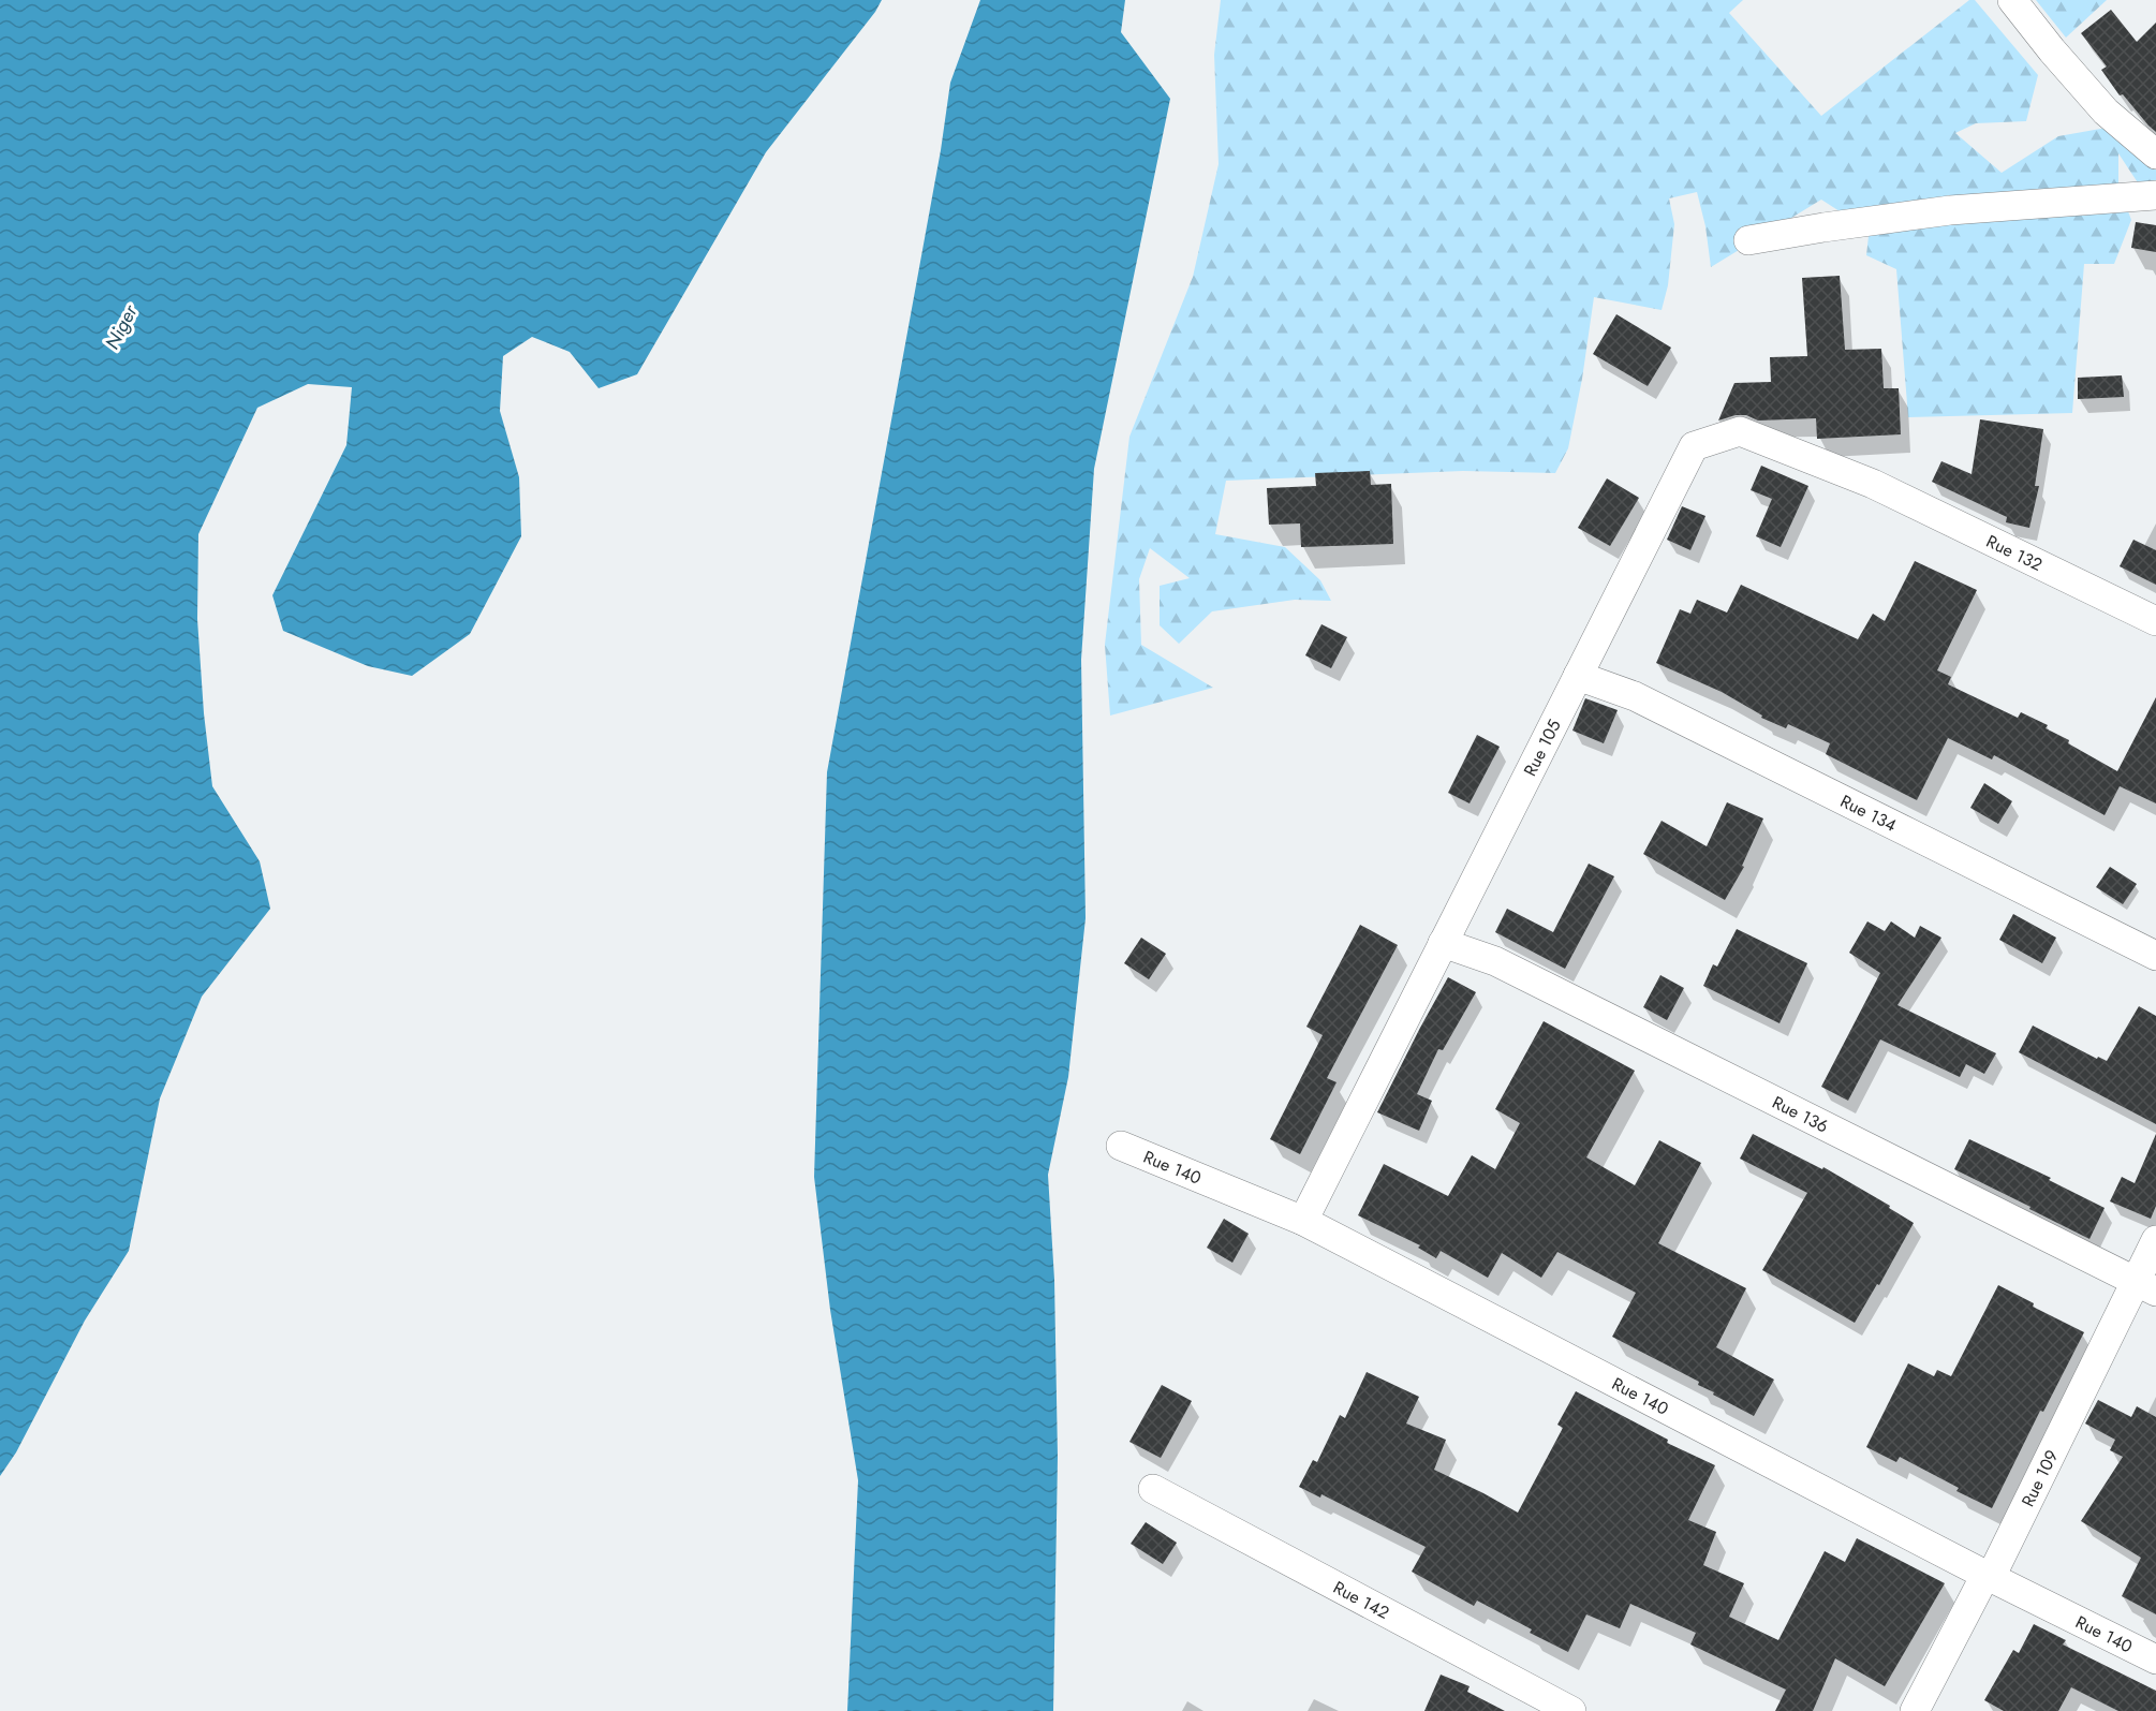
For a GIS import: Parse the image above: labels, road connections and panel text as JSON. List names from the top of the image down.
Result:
{
  "streets": {
    "street": [
      "Rue 132",
      "Rue 105",
      "Rue 134",
      "Rue 136",
      "Rue 140",
      "Rue 109",
      "Rue 142"
    ]
  },
  "crossings": [
    ["Rue 132", "Rue 105"],
    ["Rue 105", "Rue 134"],
    ["Rue 105", "Rue 136"],
    ["Rue 105", "Rue 140"],
    ["Rue 136", "Rue 109"],
    ["Rue 140", "Rue 109"]
  ],
  "water": ["Niger"]
}
